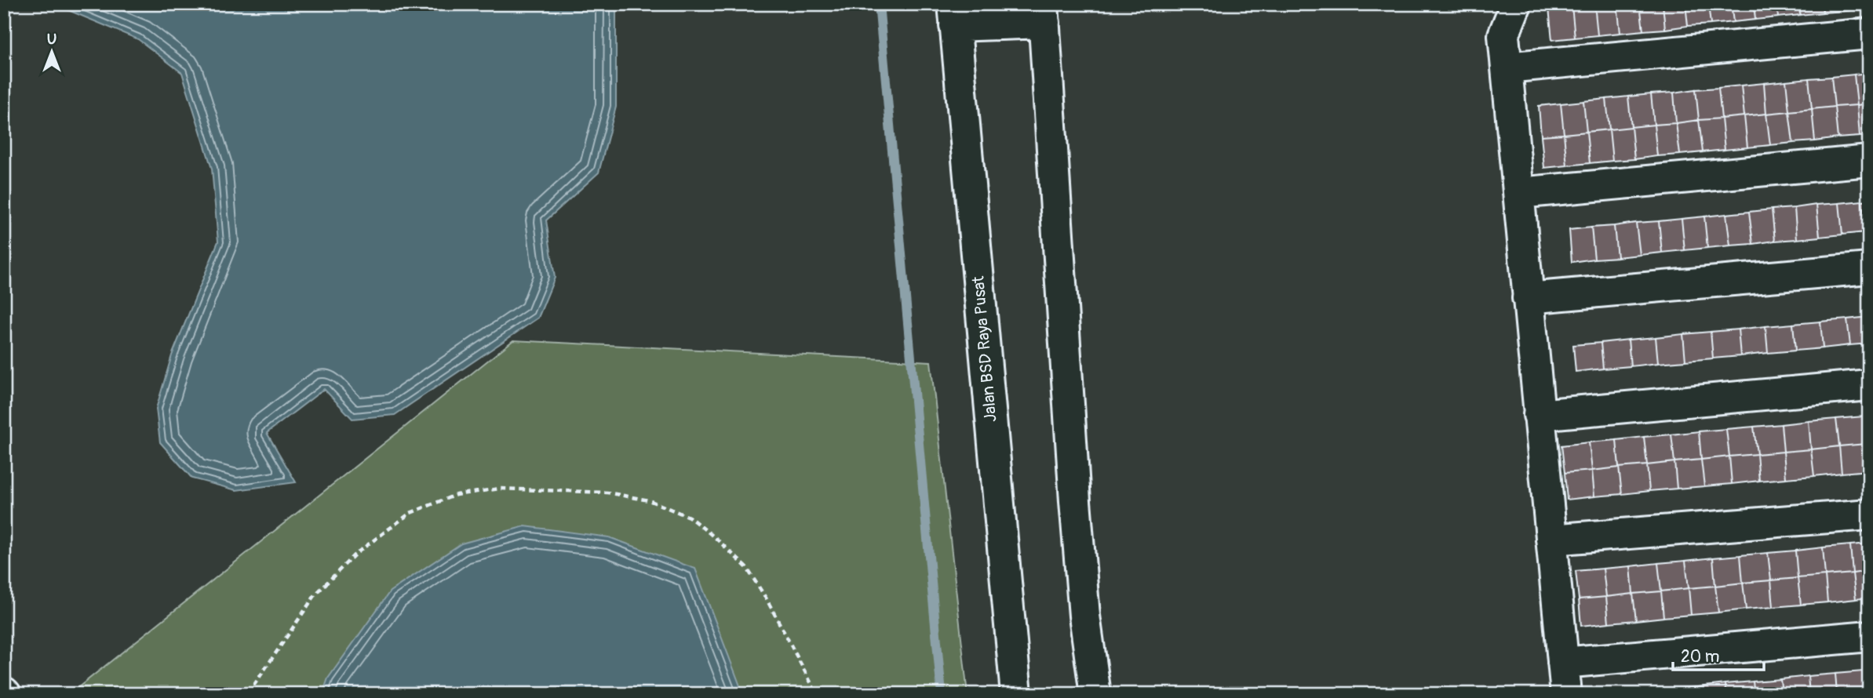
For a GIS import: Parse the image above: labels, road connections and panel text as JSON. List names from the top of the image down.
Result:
{
  "streets": {
    "street": ["Jalan BSD Raya Pusat"]
  },
  "scale_bar": "20 m",
  "north": "top"
}
